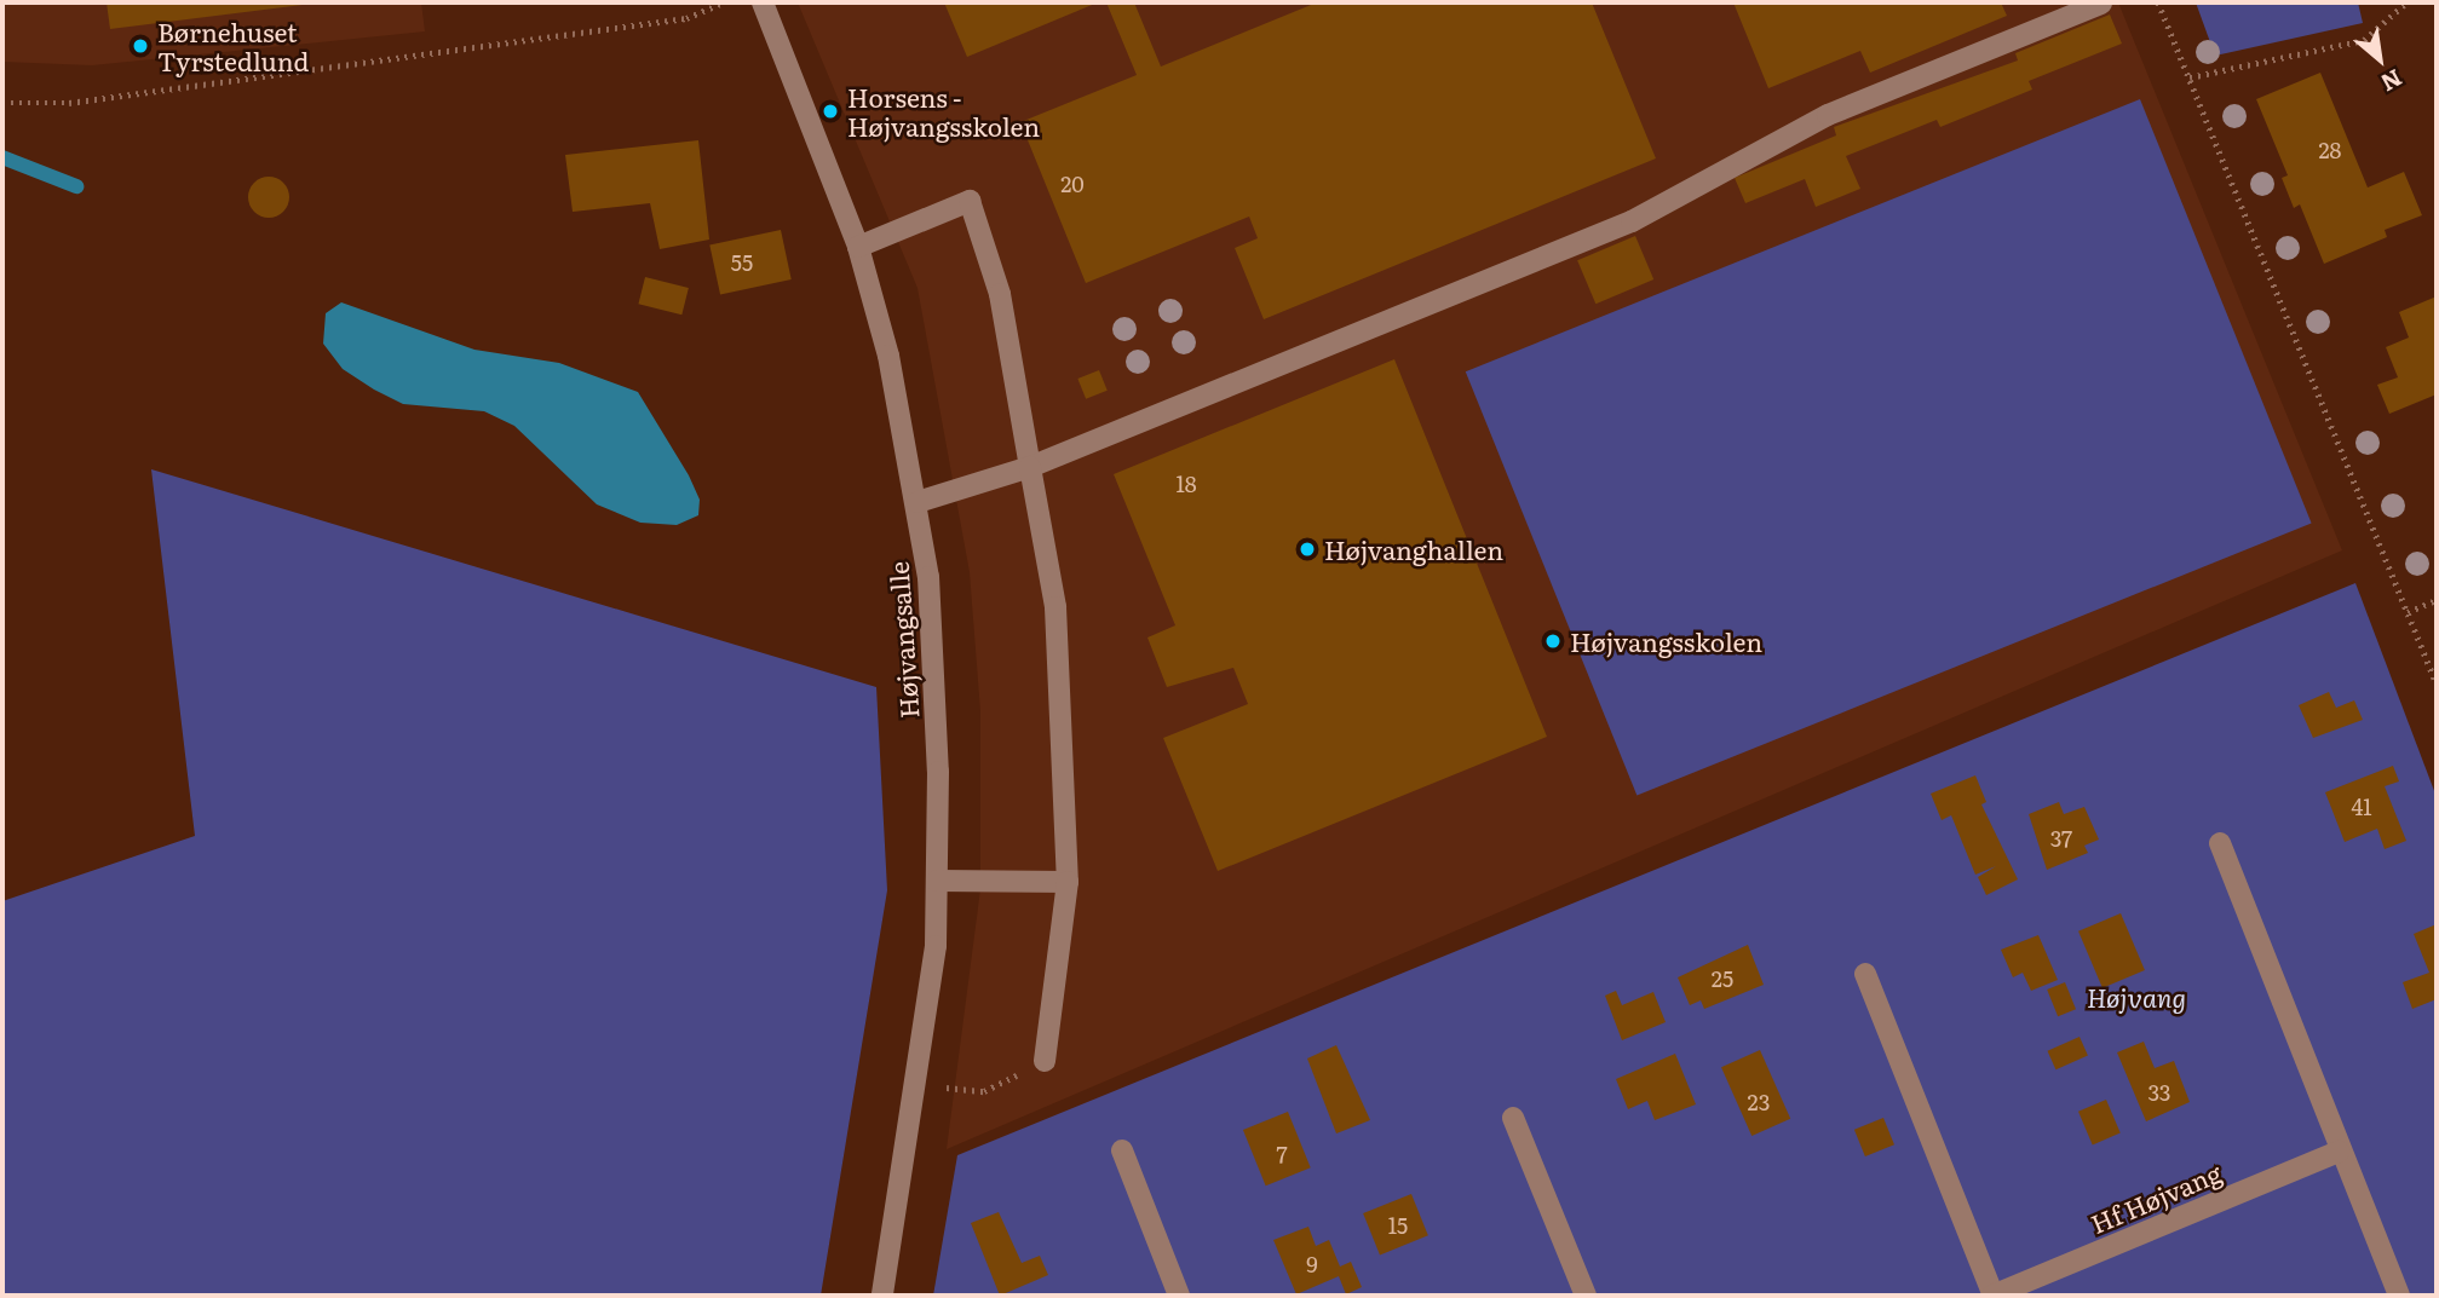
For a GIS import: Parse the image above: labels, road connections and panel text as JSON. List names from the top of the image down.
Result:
{
  "streets": {
    "street": ["Højvangsalle", "Hf Højvang"]
  },
  "parks": ["Højvang"],
  "places": [
    "Børnehuset Tyrstedlund",
    "Horsens - Højvangsskolen",
    "Højvanghallen",
    "Højvangsskolen"
  ],
  "house_numbers": [
    "28",
    "20",
    "55",
    "18",
    "41",
    "37",
    "25",
    "33",
    "23",
    "7",
    "15",
    "9"
  ],
  "north": "bottom right"
}
